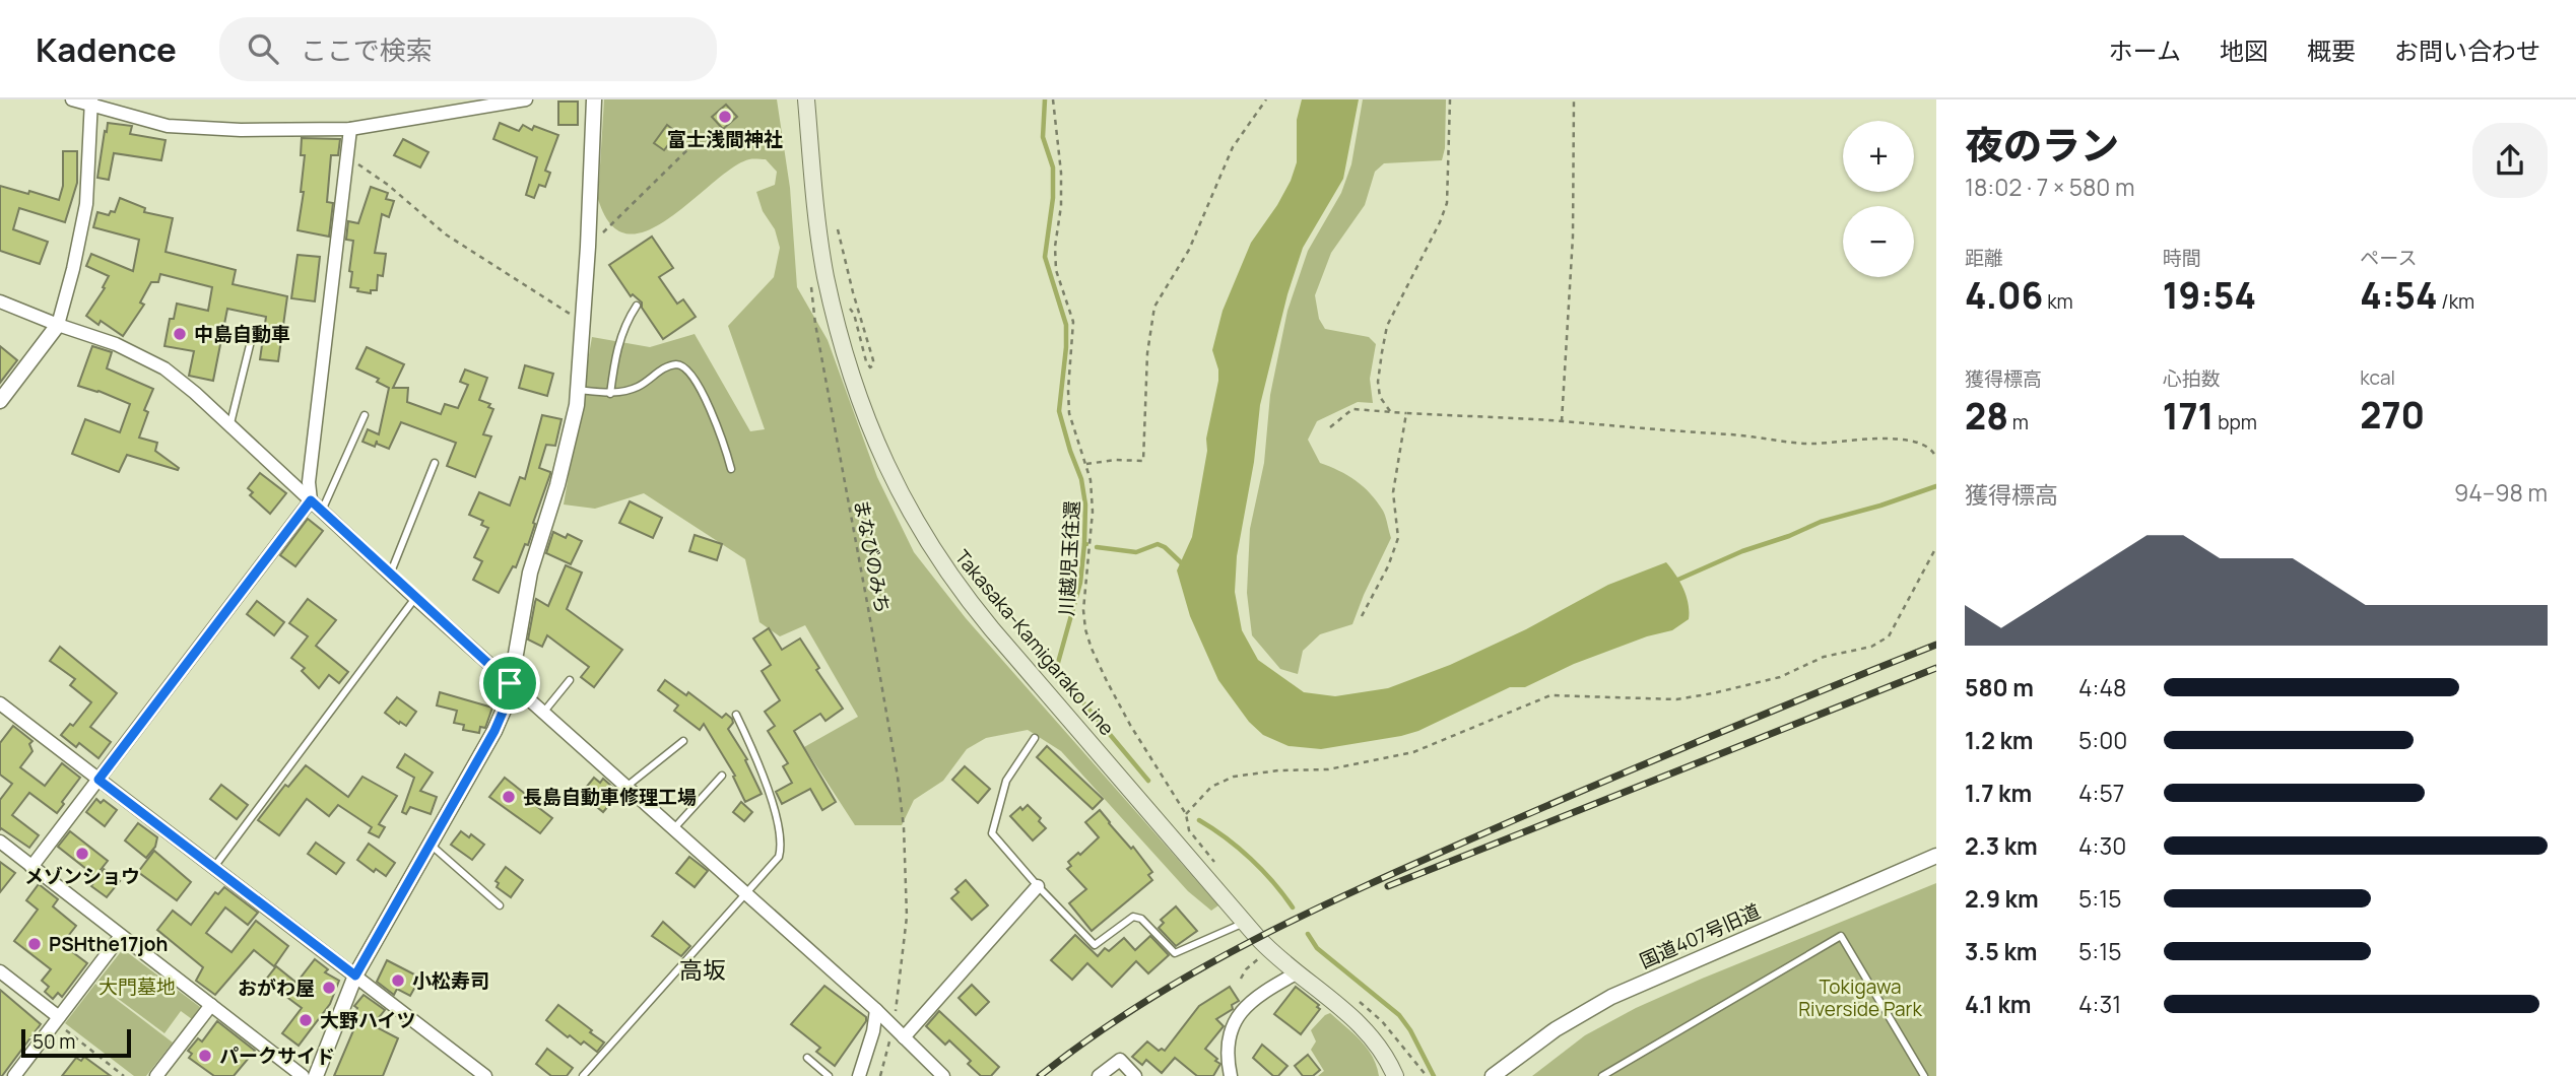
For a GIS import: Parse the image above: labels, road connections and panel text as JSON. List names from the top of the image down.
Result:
{
  "streets": {
    "main road": ["Takasaka-Kamigarako Line"],
    "street": ["国道407号旧道"],
    "path": ["まなびのみち", "川越児玉往還"]
  },
  "districts": ["高坂"],
  "parks": ["大門墓地", "Tokigawa Riverside Park"],
  "places": [
    "富士浅間神社",
    "中島自動車",
    "長島自動車修理工場",
    "メゾンショウ",
    "PSHthe17joh",
    "小松寿司",
    "おがわ屋",
    "大野ハイツ",
    "パークサイド"
  ],
  "scale_bar": "50 m",
  "page": {
    "header": "Kadence",
    "search": "ここで検索",
    "nav": [
      "ホーム",
      "地図",
      "概要",
      "お問い合わせ"
    ],
    "heading": ["夜のラン", "18:02 · 7 × 580 m"],
    "map_buttons": ["+", "−"],
    "stats": [
      ["距離", "4.06 km"],
      ["時間", "19:54"],
      ["ペース", "4:54 /km"],
      ["獲得標高", "28 m"],
      ["心拍数", "171 bpm"],
      ["kcal", "270"]
    ],
    "chart": ["獲得標高", "94–98 m"],
    "list": [
      {
        "name": "580 m",
        "note": "4:48"
      },
      {
        "name": "1.2 km",
        "note": "5:00"
      },
      {
        "name": "1.7 km",
        "note": "4:57"
      },
      {
        "name": "2.3 km",
        "note": "4:30"
      },
      {
        "name": "2.9 km",
        "note": "5:15"
      },
      {
        "name": "3.5 km",
        "note": "5:15"
      },
      {
        "name": "4.1 km",
        "note": "4:31"
      }
    ],
    "scale": "50 m"
  }
}
